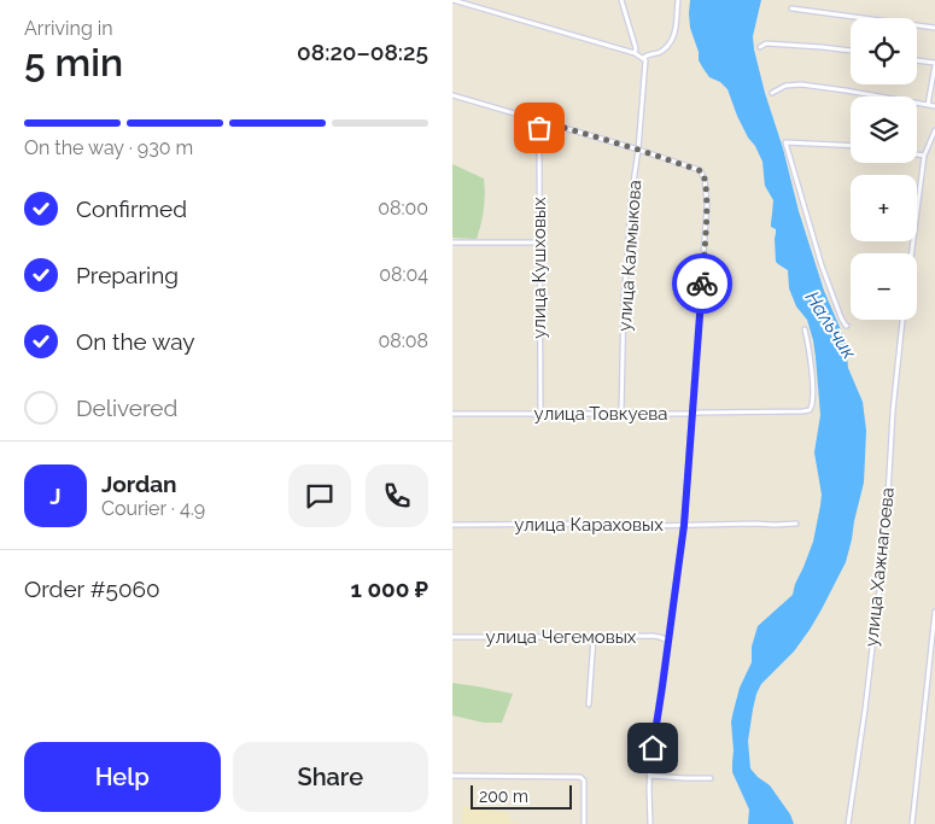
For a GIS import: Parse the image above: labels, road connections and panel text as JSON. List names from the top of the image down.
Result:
{
  "streets": {
    "street": [
      "улица Калмыкова",
      "улица Кушховых",
      "улица Товкуева",
      "улица Караховых",
      "улица Хажнагоева",
      "улица Чегемовых"
    ]
  },
  "crossings": [
    ["улица Калмыкова", "улица Товкуева"],
    ["улица Кушховых", "улица Товкуева"]
  ],
  "water": ["Нальчик"],
  "scale_bar": "200 m",
  "page": {
    "heading": ["5 min", "Arriving in", "08:20–08:25"],
    "panel": [
      "Jordan",
      "Courier · 4.9",
      "Order #5060",
      "1 000 ₽"
    ],
    "map_buttons": ["+", "−"],
    "bar": "On the way · 930 m",
    "list": [
      ["Confirmed", "08:00"],
      ["Preparing", "08:04"],
      ["On the way", "08:08"],
      "Delivered"
    ],
    "round": "J",
    "buttons": ["Help", "Share"],
    "scale": "200 m"
  }
}
